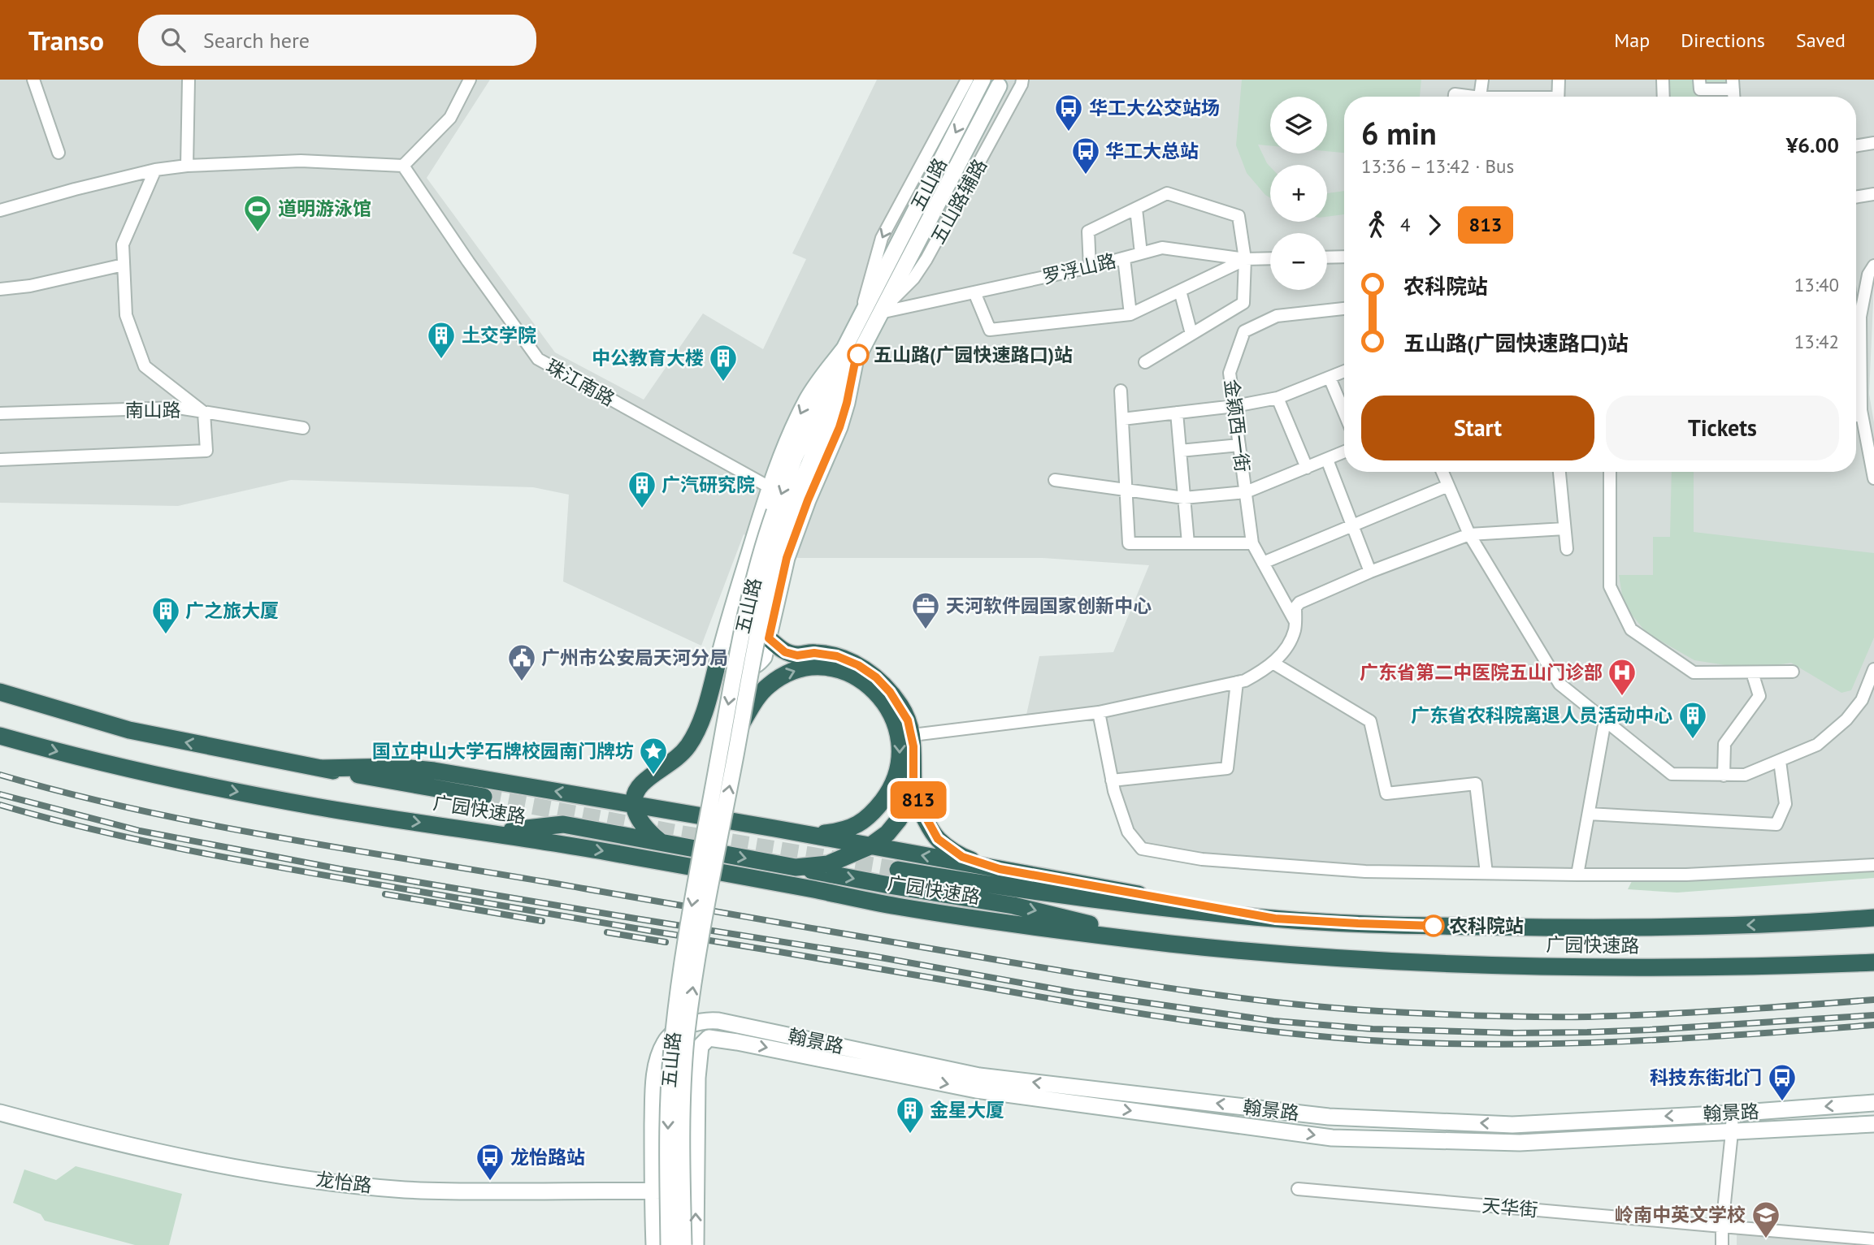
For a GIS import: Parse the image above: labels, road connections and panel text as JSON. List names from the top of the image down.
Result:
{
  "streets": {
    "highway": ["广园快速路"],
    "street": [
      "五山路",
      "五山路辅路",
      "罗浮山路",
      "珠江南路",
      "南山路",
      "金颖西一街",
      "翰景路",
      "龙怡路",
      "天华街"
    ]
  },
  "crossings": [
    ["五山路", "五山路辅路"],
    ["五山路", "罗浮山路"],
    ["五山路辅路", "罗浮山路"],
    ["翰景路", "龙怡路"]
  ],
  "places": {
    "bus stop": [
      "华工大公交站场",
      "华工大总站",
      "科技东街北门",
      "龙怡路站"
    ],
    "sports": ["道明游泳馆"],
    "other": ["五山路(广园快速路口)站", "农科院站"],
    "building": [
      "土交学院",
      "中公教育大楼",
      "广汽研究院",
      "广之旅大厦",
      "广东省农科院离退人员活动中心",
      "金星大厦"
    ],
    "office": ["天河软件园国家创新中心"],
    "public building": ["广州市公安局天河分局"],
    "hospital": ["广东省第二中医院五山门诊部"],
    "place": ["国立中山大学石牌校园南门牌坊"],
    "school or university": ["岭南中英文学校"]
  },
  "lines": ["bus line 813"],
  "page": {
    "header": "Transo",
    "search": "Search here",
    "nav": ["Map", "Directions", "Saved"],
    "on_map": "813",
    "map_buttons": ["+", "−"],
    "heading": ["6 min", "13:36 – 13:42 · Bus", "¥6.00"],
    "legs": ["4", "813"],
    "list": [
      {
        "name": "农科院站",
        "value": "13:40"
      },
      {
        "name": "五山路(广园快速路口)站",
        "value": "13:42"
      }
    ],
    "buttons": ["Start", "Tickets"]
  }
}
